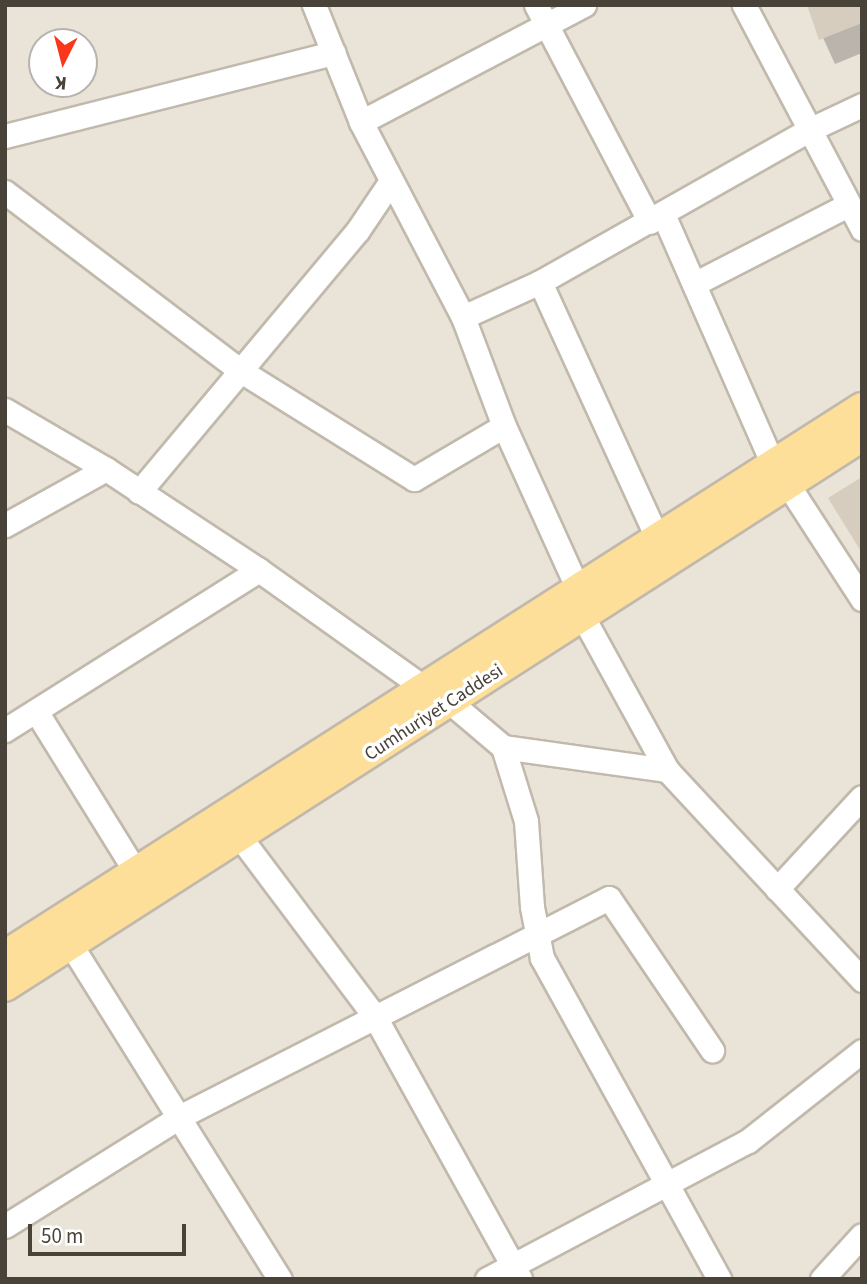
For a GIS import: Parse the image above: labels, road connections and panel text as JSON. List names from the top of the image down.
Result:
{
  "streets": {
    "main road": ["Cumhuriyet Caddesi"]
  },
  "scale_bar": "50 m",
  "north": "bottom"
}
